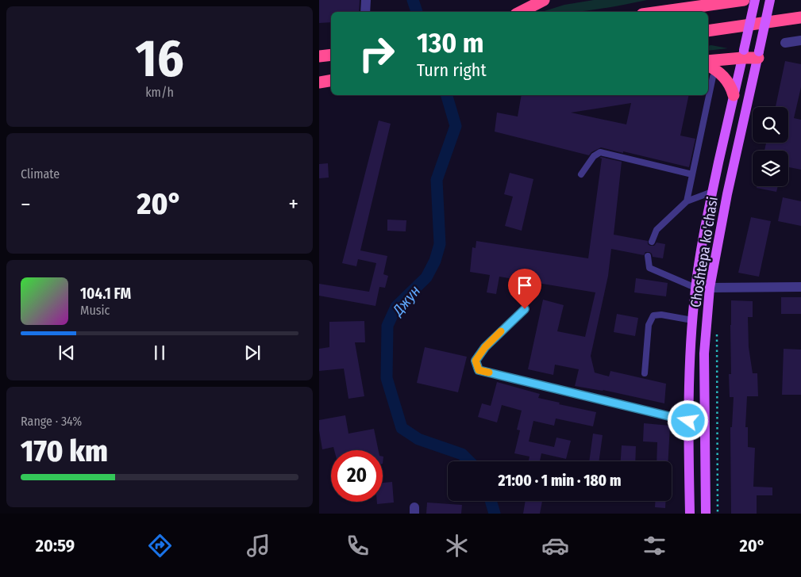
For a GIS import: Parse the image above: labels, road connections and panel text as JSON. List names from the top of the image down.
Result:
{
  "streets": {
    "main road": ["Choshtepa ko'chasi"]
  },
  "water": ["Джун"],
  "page": {
    "tile": [
      ["16", "km/h"],
      "Climate",
      ["Range · 34%", "170 km"]
    ],
    "turn": ["130 m", "Turn right"],
    "heat": ["−", "20°", "+"],
    "song": ["104.1 FM", "Music"],
    "limit": "20",
    "trip": "21:00 · 1 min · 180 m",
    "tabs": ["20:59", "20°"]
  }
}
